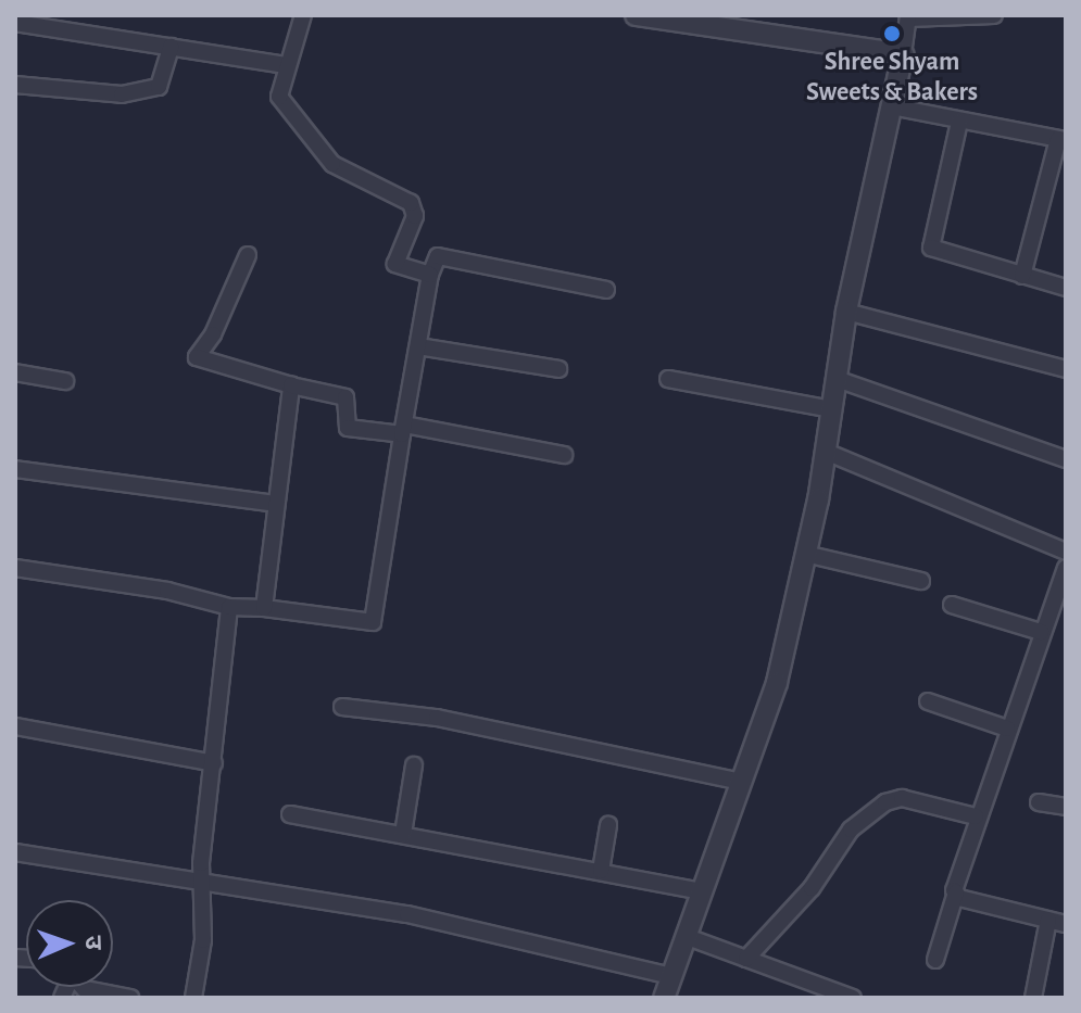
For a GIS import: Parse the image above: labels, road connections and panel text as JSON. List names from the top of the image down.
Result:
{
  "places": ["Shree Shyam Sweets & Bakers"],
  "north": "right"
}
